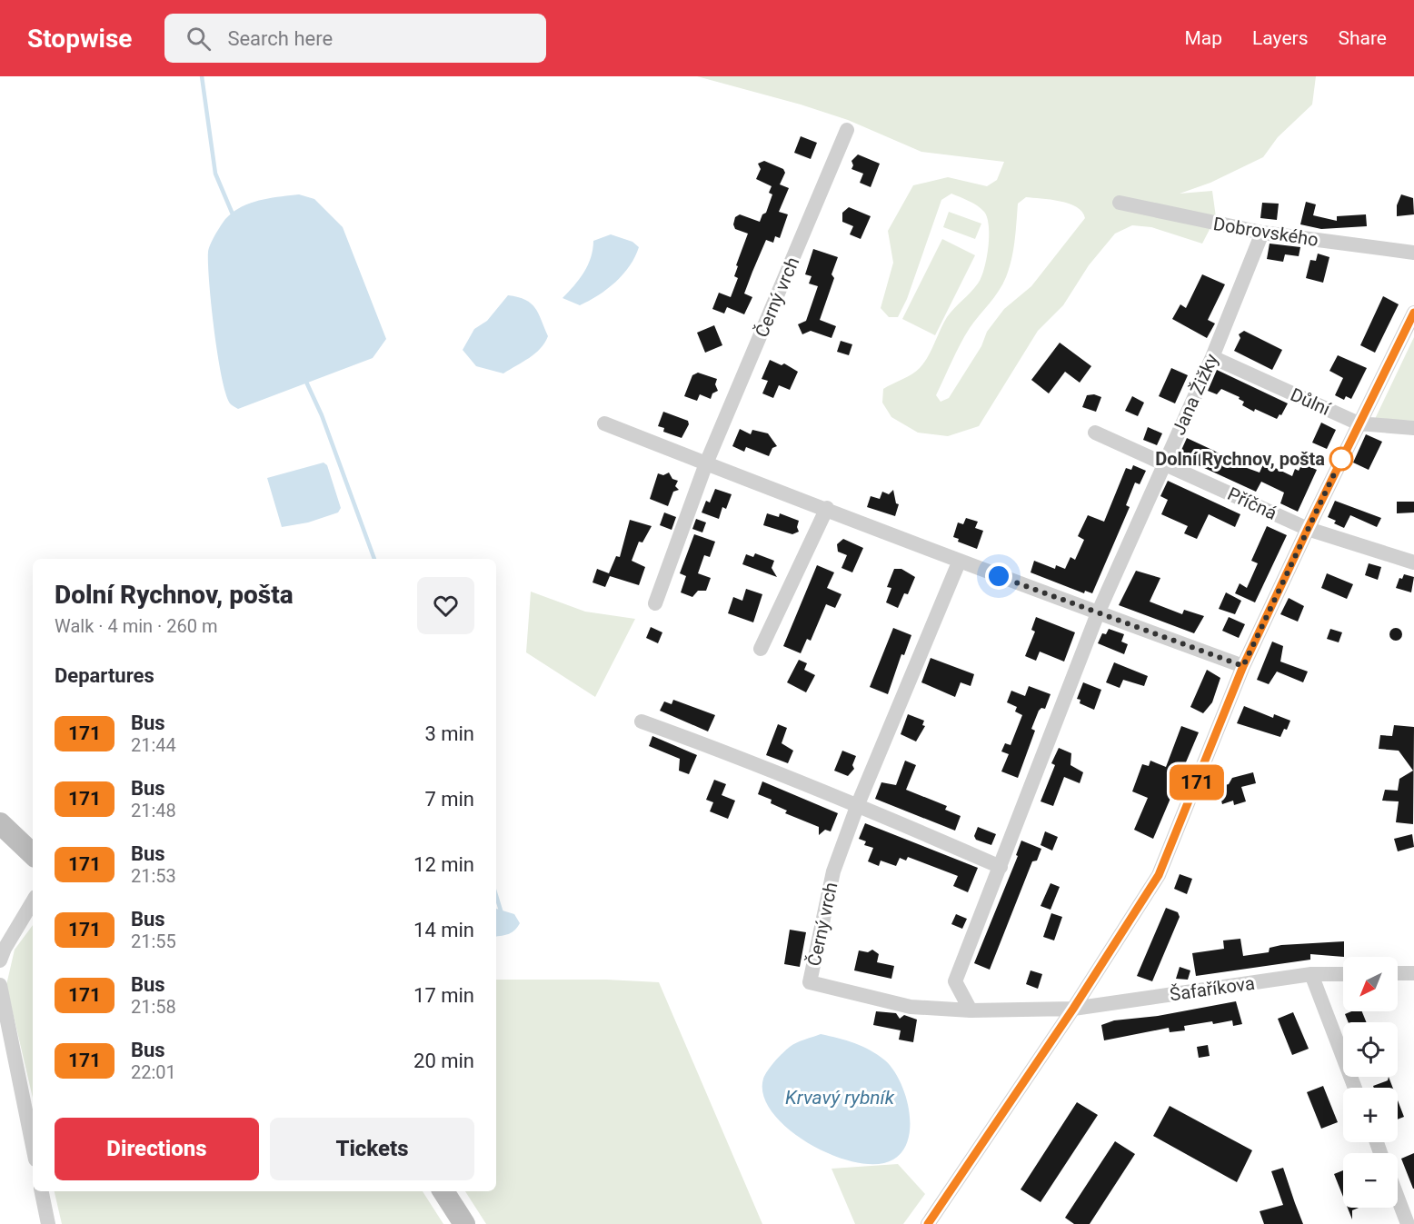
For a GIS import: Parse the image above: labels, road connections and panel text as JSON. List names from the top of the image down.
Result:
{
  "streets": {
    "street": [
      "Dobrovského",
      "Černý vrch",
      "Jana Žižky",
      "Důlní",
      "Příčná",
      "Šafaříkova"
    ]
  },
  "crossings": [
    ["Dobrovského", "Jana Žižky"],
    ["Černý vrch", "Šafaříkova"],
    ["Jana Žižky", "Důlní"],
    ["Jana Žižky", "Příčná"]
  ],
  "water": ["Krvavý rybník"],
  "places": ["Dolní Rychnov, pošta"],
  "lines": ["bus line 171"],
  "north": "bottom left",
  "page": {
    "header": "Stopwise",
    "search": "Search here",
    "nav": ["Map", "Layers", "Share"],
    "on_map": "171",
    "heading": [
      ["Dolní Rychnov, pošta", "Walk · 4 min · 260 m"],
      "Departures"
    ],
    "list": [
      {
        "mark": "171",
        "name": "Bus",
        "note": "21:44",
        "value": "3 min"
      },
      {
        "mark": "171",
        "name": "Bus",
        "note": "21:48",
        "value": "7 min"
      },
      {
        "mark": "171",
        "name": "Bus",
        "note": "21:53",
        "value": "12 min"
      },
      {
        "mark": "171",
        "name": "Bus",
        "note": "21:55",
        "value": "14 min"
      },
      {
        "mark": "171",
        "name": "Bus",
        "note": "21:58",
        "value": "17 min"
      },
      {
        "mark": "171",
        "name": "Bus",
        "note": "22:01",
        "value": "20 min"
      }
    ],
    "map_buttons": ["+", "−"],
    "buttons": ["Directions", "Tickets"]
  }
}
